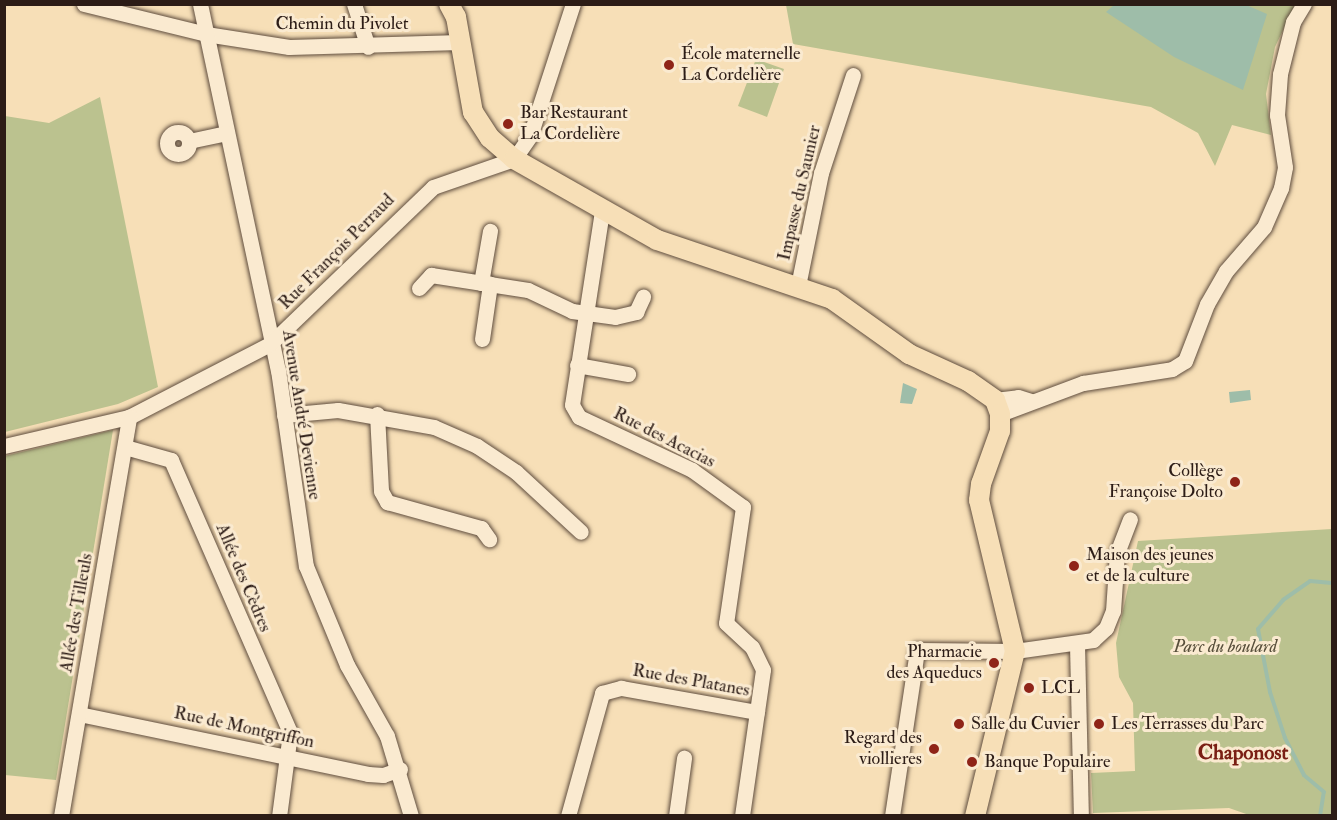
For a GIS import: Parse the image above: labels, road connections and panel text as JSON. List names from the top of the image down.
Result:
{
  "streets": {
    "street": [
      "Chemin du Pivolet",
      "Impasse du Saunier",
      "Rue François Perraud",
      "Avenue André Devienne",
      "Rue des Acacias",
      "Allée des Cèdres",
      "Allée des Tilleuls",
      "Rue des Platanes",
      "Rue de Montgriffon"
    ]
  },
  "crossings": [
    ["Chemin du Pivolet", "Avenue André Devienne"],
    ["Rue François Perraud", "Avenue André Devienne"],
    ["Rue François Perraud", "Allée des Tilleuls"],
    ["Avenue André Devienne", "Rue de Montgriffon"],
    ["Rue des Acacias", "Rue des Platanes"],
    ["Allée des Cèdres", "Allée des Tilleuls"],
    ["Allée des Cèdres", "Rue de Montgriffon"],
    ["Allée des Tilleuls", "Rue de Montgriffon"]
  ],
  "districts": ["Chaponost"],
  "parks": ["Parc du boulard"],
  "places": [
    "École maternelle La Cordelière",
    "Bar Restaurant La Cordelière",
    "Collège Françoise Dolto",
    "Maison des jeunes et de la culture",
    "Pharmacie des Aqueducs",
    "LCL",
    "Salle du Cuvier",
    "Les Terrasses du Parc",
    "Regard des viollieres",
    "Banque Populaire"
  ]
}
